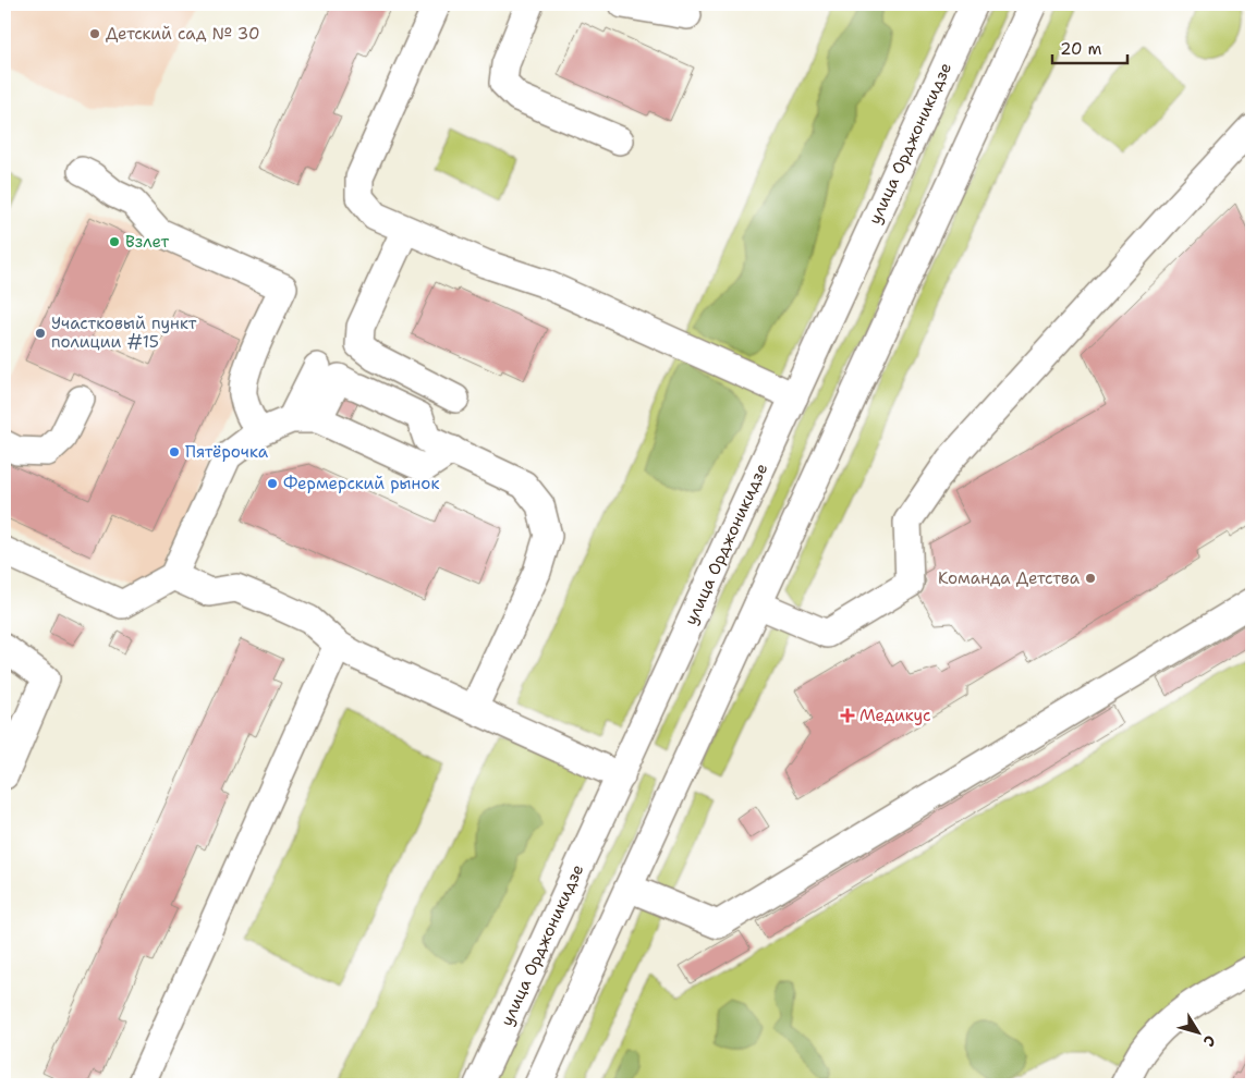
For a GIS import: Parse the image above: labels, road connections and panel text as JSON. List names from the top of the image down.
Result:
{
  "streets": {
    "street": ["улица Орджоникидзе"]
  },
  "places": {
    "other": [
      "Детский сад № 30",
      "Взлет",
      "Участковый пункт полиции #15",
      "Пятёрочка",
      "Фермерский рынок",
      "Команда Детства"
    ],
    "health": ["Медикус"]
  },
  "scale_bar": "20 m",
  "north": "bottom right"
}
